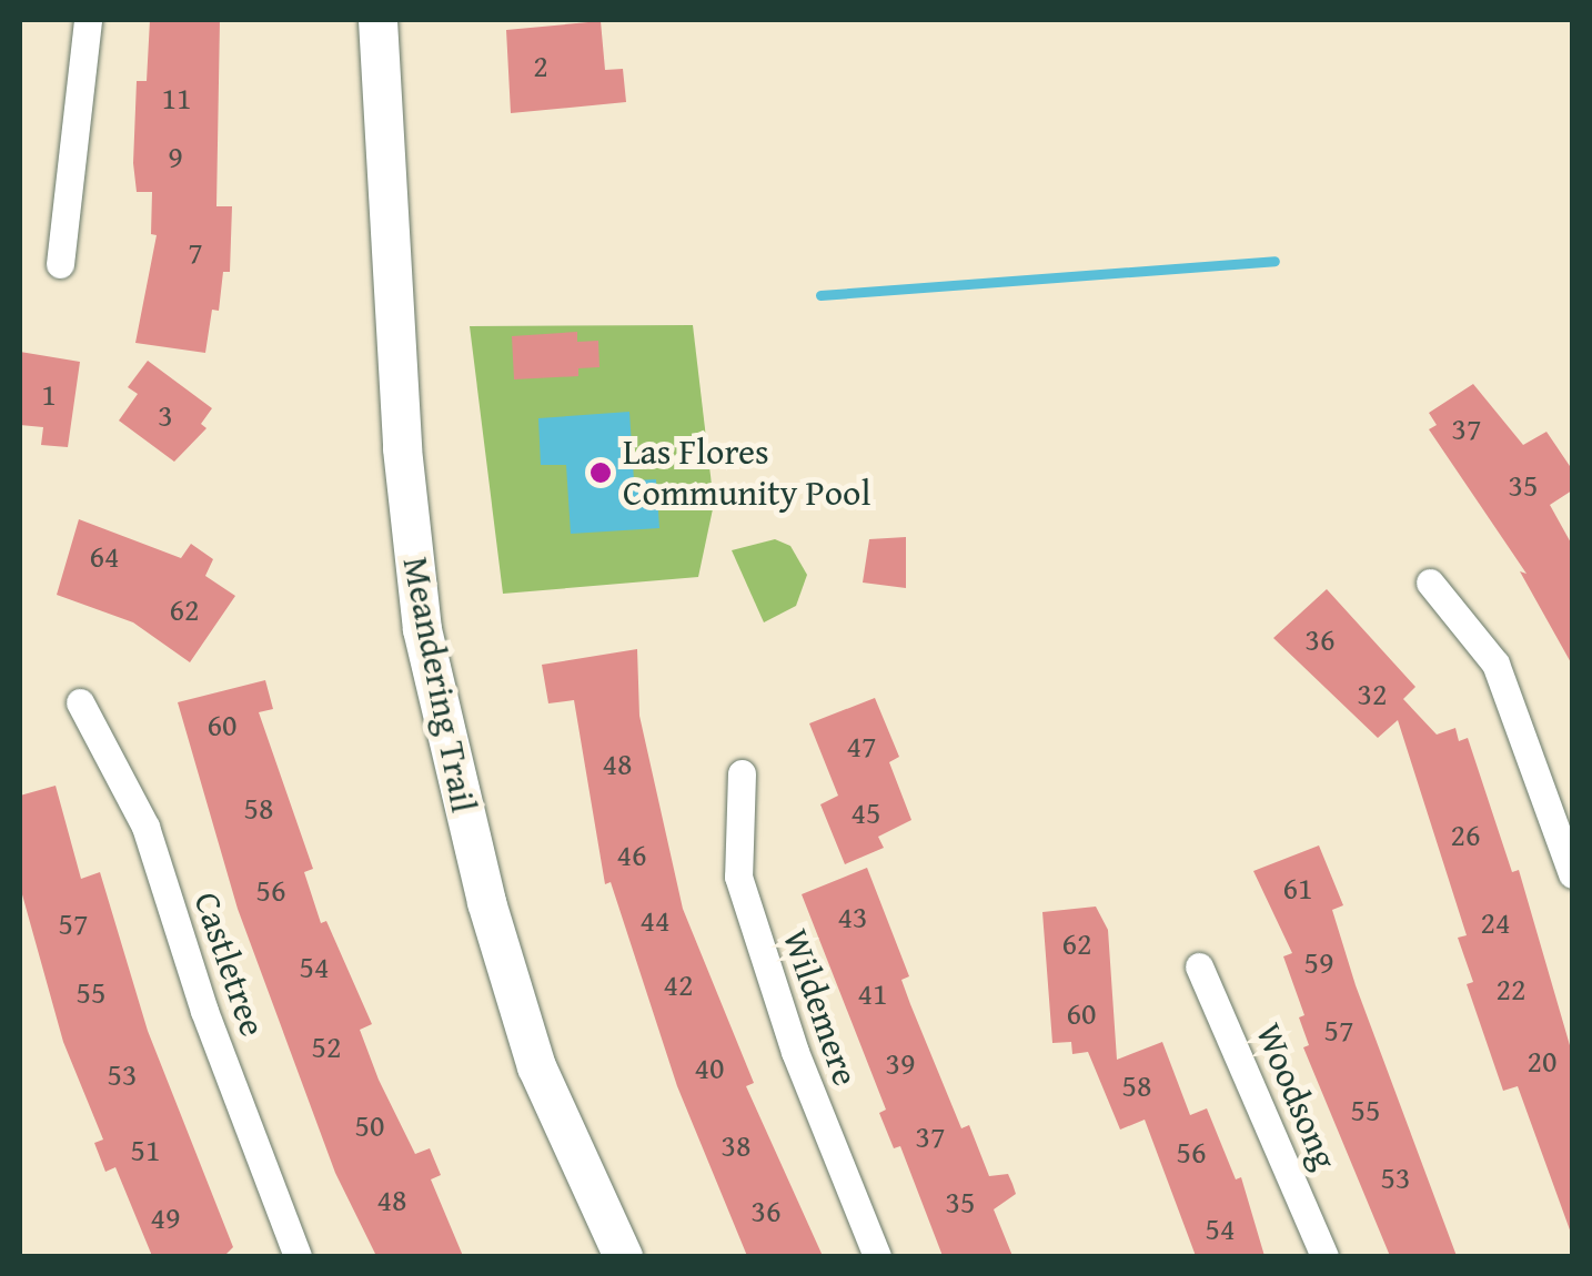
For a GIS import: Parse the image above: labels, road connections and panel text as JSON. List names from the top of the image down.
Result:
{
  "streets": {
    "street": [
      "Meandering Trail",
      "Castletree",
      "Wildemere",
      "Woodsong"
    ]
  },
  "places": ["Las Flores Community Pool"],
  "house_numbers": [
    "2",
    "11",
    "9",
    "7",
    "1",
    "3",
    "37",
    "35",
    "64",
    "62",
    "36",
    "32",
    "60",
    "47",
    "48",
    "58",
    "45",
    "26",
    "46",
    "61",
    "56",
    "43",
    "44",
    "24",
    "57",
    "62",
    "59",
    "54",
    "42",
    "22",
    "55",
    "41",
    "60",
    "57",
    "52",
    "20",
    "39",
    "40",
    "53",
    "58",
    "55",
    "50",
    "37",
    "38",
    "51",
    "56",
    "53",
    "48",
    "35",
    "36",
    "49",
    "54"
  ]
}
